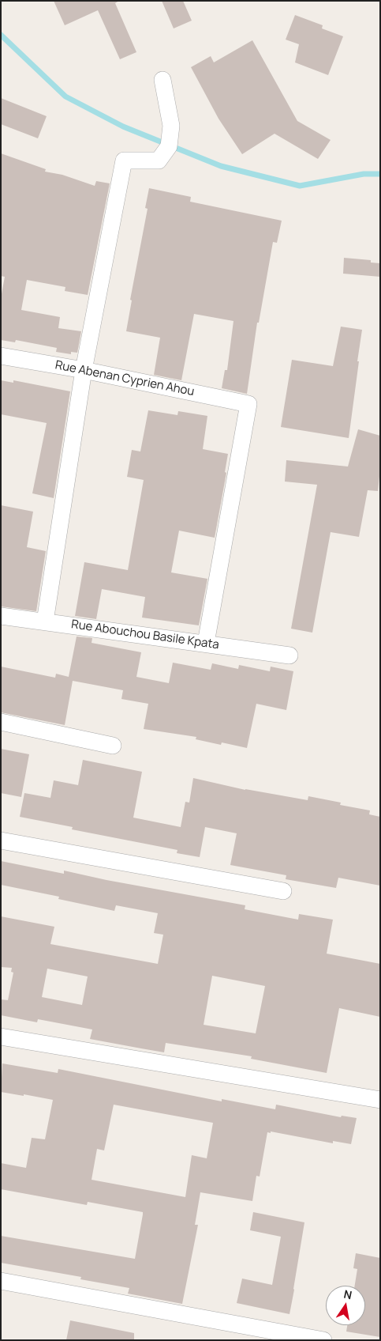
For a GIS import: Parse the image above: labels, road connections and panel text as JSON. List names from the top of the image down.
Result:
{
  "streets": {
    "street": ["Rue Abenan Cyprien Ahou", "Rue Abouchou Basile Kpata"]
  },
  "crossings": [
    ["Rue Abenan Cyprien Ahou", "Rue Abouchou Basile Kpata"]
  ],
  "north": "top"
}
